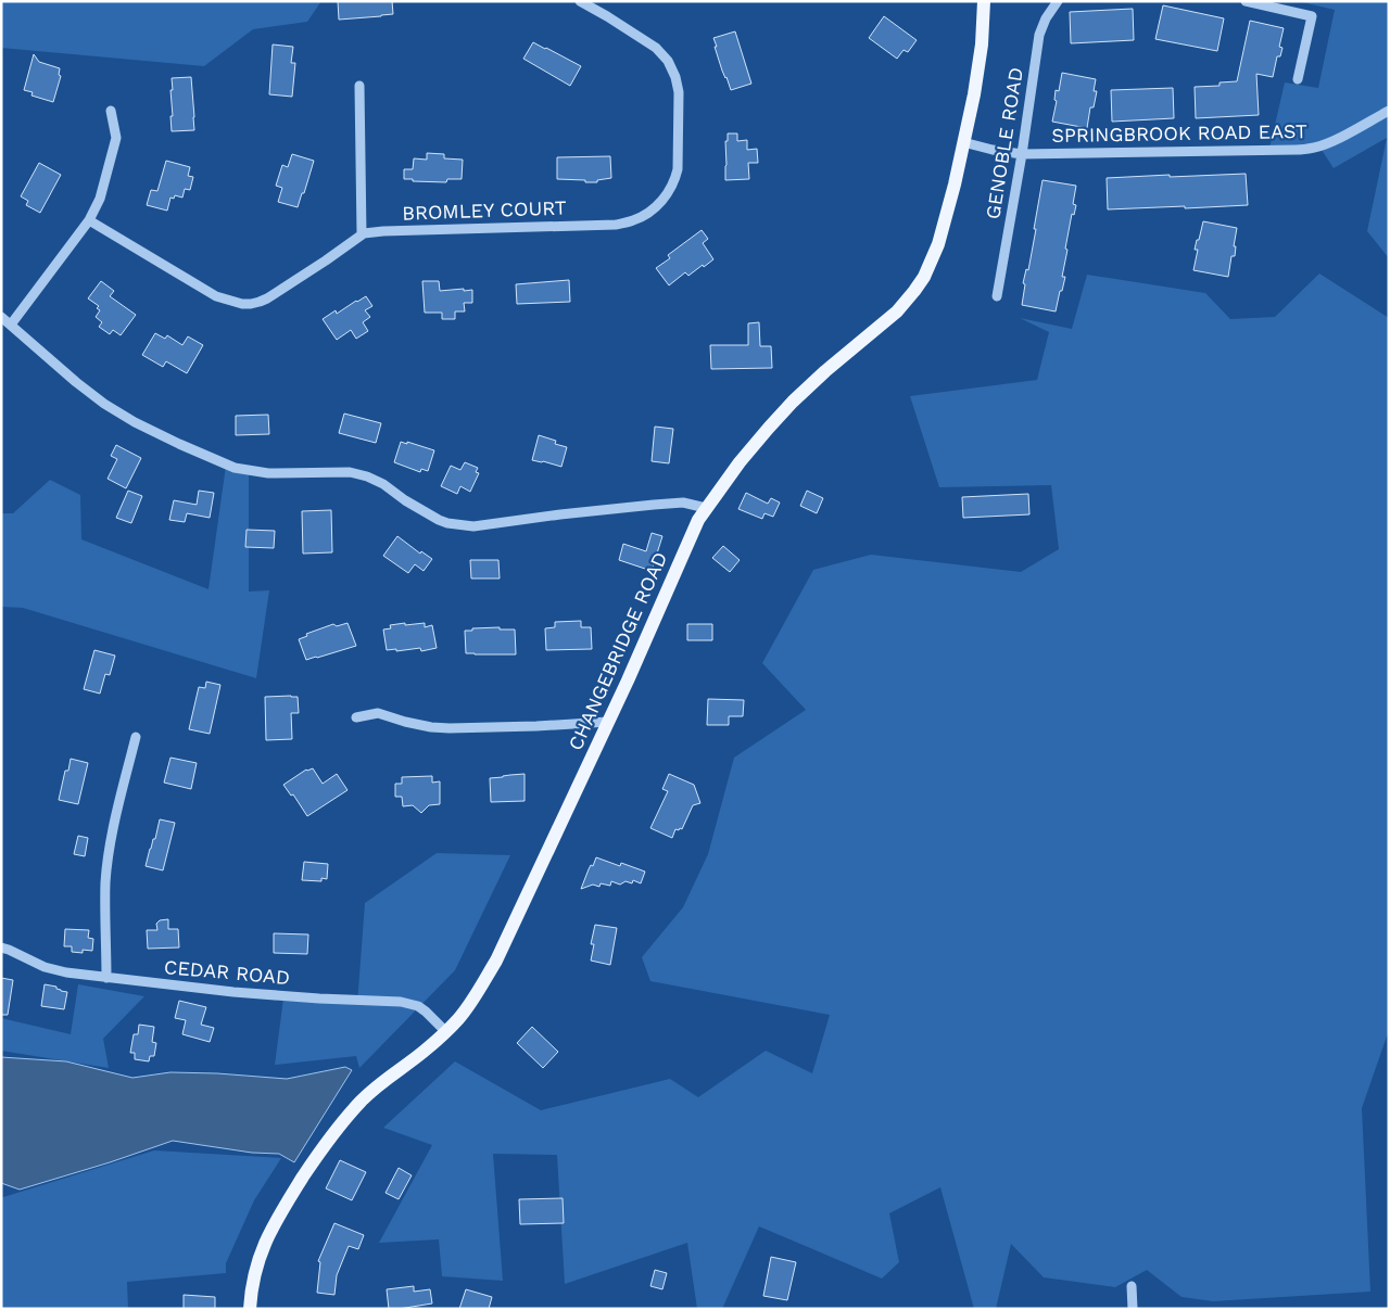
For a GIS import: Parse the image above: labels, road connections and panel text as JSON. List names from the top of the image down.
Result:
{
  "streets": {
    "main road": ["CHANGEBRIDGE ROAD"],
    "street": [
      "SPRINGBROOK ROAD EAST",
      "GENOBLE ROAD",
      "BROMLEY COURT",
      "CEDAR ROAD"
    ]
  },
  "crossings": [
    ["SPRINGBROOK ROAD EAST", "GENOBLE ROAD"],
    ["SPRINGBROOK ROAD EAST", "CHANGEBRIDGE ROAD"],
    ["CHANGEBRIDGE ROAD", "CEDAR ROAD"]
  ]
}
